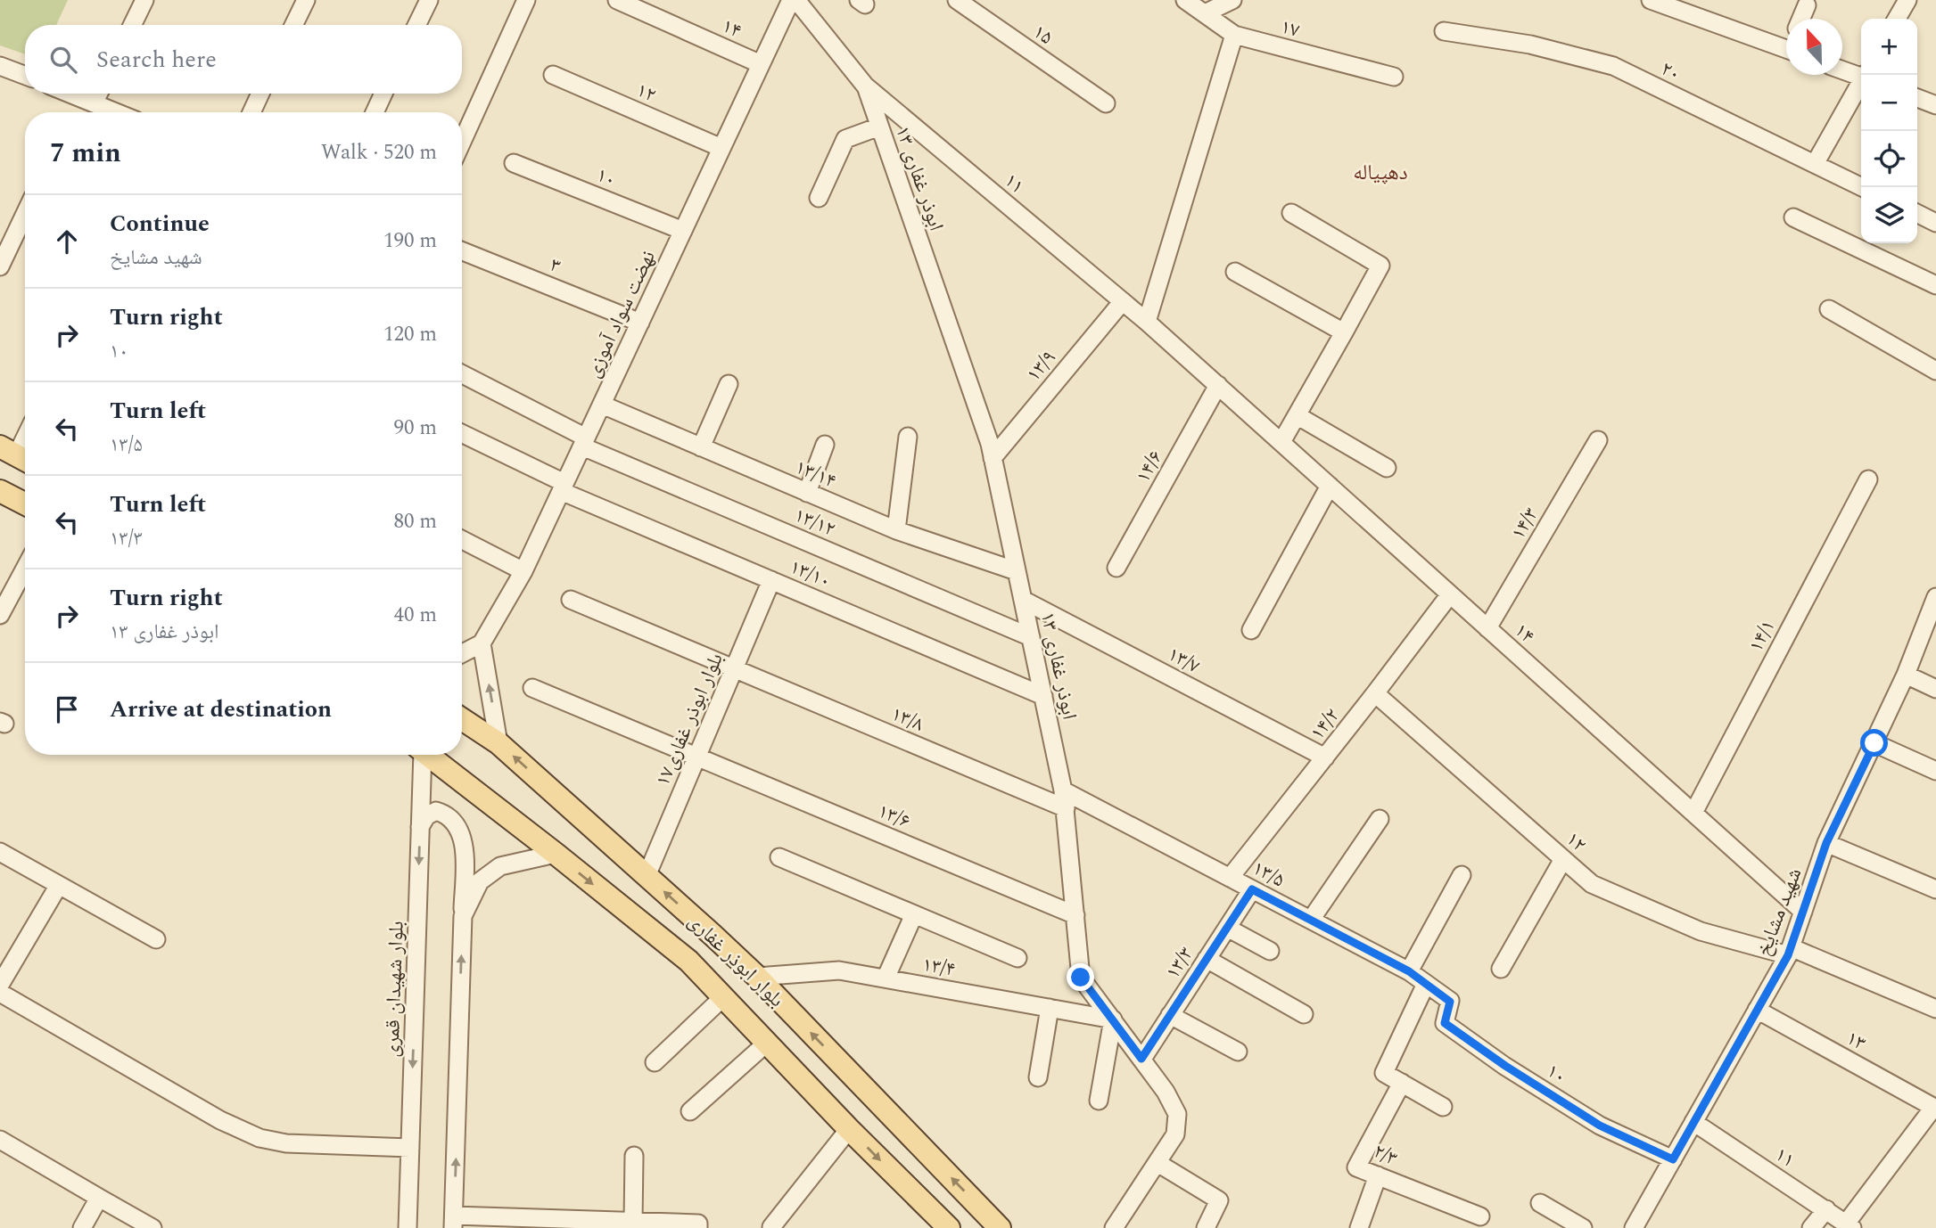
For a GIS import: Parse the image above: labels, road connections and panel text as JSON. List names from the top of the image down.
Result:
{
  "streets": {
    "main road": ["بلوار ابوذر غفاری"],
    "street": [
      "۱۴",
      "۱۷",
      "۱۵",
      "۲۰",
      "۱۲",
      "۱۰",
      "۱۳ ابوذر غفاری",
      "۱۱",
      "۳",
      "نهضت سواد آموزی",
      "۱۳/۹",
      "۱۴/۶",
      "۱۳/۱۴",
      "۱۳/۱۲",
      "۱۴/۳",
      "۱۳/۱۰",
      "۱۴/۱",
      "۱۳/۷",
      "۱۳/۸",
      "بلوار ابوذر غفاری۱۷",
      "۱۴/۲",
      "۱۳/۶",
      "۱۳/۵",
      "شهید مشایخ",
      "۱۳/۳",
      "۱۳/۴",
      "بلوار شهیدان قمری",
      "۱۳",
      "۲/۳"
    ]
  },
  "crossings": [
    ["۱۴", "۱۱"],
    ["۱۴", "نهضت سواد آموزی"],
    ["۱۴", "۱۴/۶"],
    ["۱۴", "۱۴/۳"],
    ["۱۴", "۱۴/۱"],
    ["۱۴", "۱۴/۲"],
    ["۱۴", "شهید مشایخ"],
    ["۱۲", "نهضت سواد آموزی"],
    ["۱۲", "۱۴/۲"],
    ["۱۲", "شهید مشایخ"],
    ["۱۰", "نهضت سواد آموزی"],
    ["۱۰", "۱۳/۵"],
    ["۱۰", "شهید مشایخ"],
    ["۱۳ ابوذر غفاری", "۱۱"],
    ["۱۳ ابوذر غفاری", "۱۳/۹"],
    ["۱۳ ابوذر غفاری", "۱۳/۱۴"],
    ["۱۳ ابوذر غفاری", "۱۳/۱۲"],
    ["۱۳ ابوذر غفاری", "۱۳/۱۰"],
    ["۱۳ ابوذر غفاری", "۱۳/۷"],
    ["۱۳ ابوذر غفاری", "۱۳/۸"],
    ["۱۳ ابوذر غفاری", "۱۳/۶"],
    ["۱۳ ابوذر غفاری", "۱۳/۵"],
    ["۱۳ ابوذر غفاری", "۱۳/۳"],
    ["۱۳ ابوذر غفاری", "۱۳/۴"],
    ["۱۱", "۱۳/۹"],
    ["۱۱", "۱۴/۶"],
    ["۱۱", "شهید مشایخ"],
    ["۳", "نهضت سواد آموزی"],
    ["نهضت سواد آموزی", "۱۳/۱۴"],
    ["نهضت سواد آموزی", "۱۳/۱۲"],
    ["نهضت سواد آموزی", "۱۳/۱۰"],
    ["۱۳/۱۰", "بلوار ابوذر غفاری۱۷"],
    ["۱۳/۷", "۱۴/۲"],
    ["۱۳/۸", "بلوار ابوذر غفاری۱۷"],
    ["بلوار ابوذر غفاری۱۷", "۱۳/۶"],
    ["بلوار ابوذر غفاری۱۷", "بلوار ابوذر غفاری"],
    ["۱۴/۲", "۱۳/۵"],
    ["۱۳/۵", "۱۳/۳"],
    ["شهید مشایخ", "۱۳"],
    ["بلوار ابوذر غفاری", "۱۳/۴"]
  ],
  "districts": ["دهپیاله"],
  "north": "top",
  "page": {
    "map_buttons": ["+", "−"],
    "search": "Search here",
    "heading": ["7 min", "Walk · 520 m"],
    "list": [
      ["Continue", "شهید مشایخ", "190 m"],
      ["Turn right", "۱۰", "120 m"],
      ["Turn left", "۱۳/۵", "90 m"],
      ["Turn left", "۱۳/۳", "80 m"],
      ["Turn right", "۱۳ ابوذر غفاری", "40 m"],
      "Arrive at destination"
    ]
  }
}
